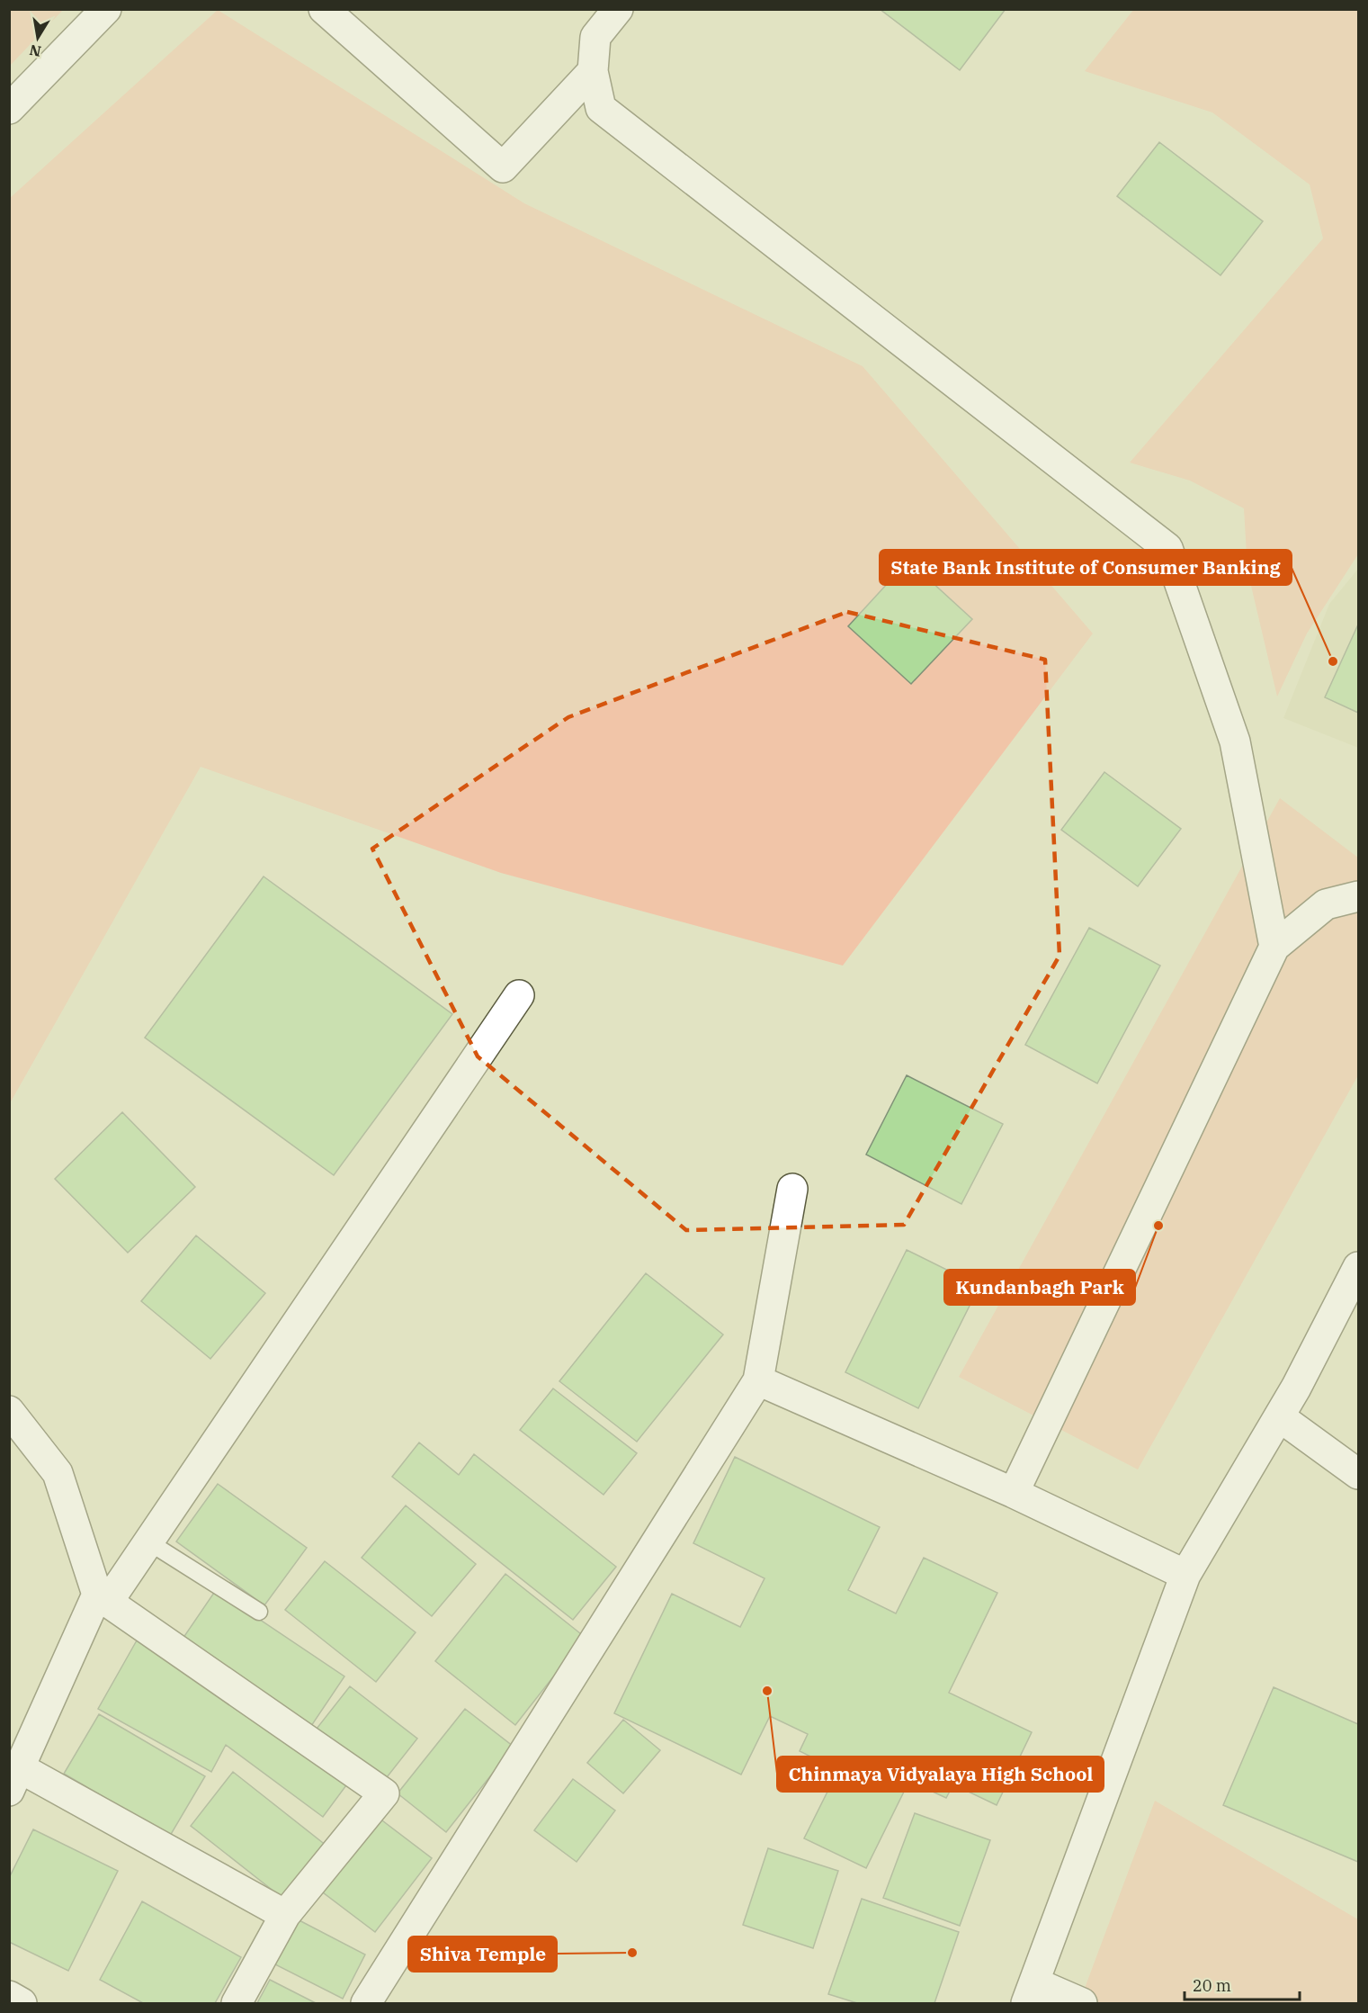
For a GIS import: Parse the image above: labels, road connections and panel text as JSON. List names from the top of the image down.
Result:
{
  "places": [
    "State Bank Institute of Consumer Banking",
    "Kundanbagh Park",
    "Chinmaya Vidyalaya High School",
    "Shiva Temple"
  ],
  "scale_bar": "20 m",
  "north": "bottom"
}
